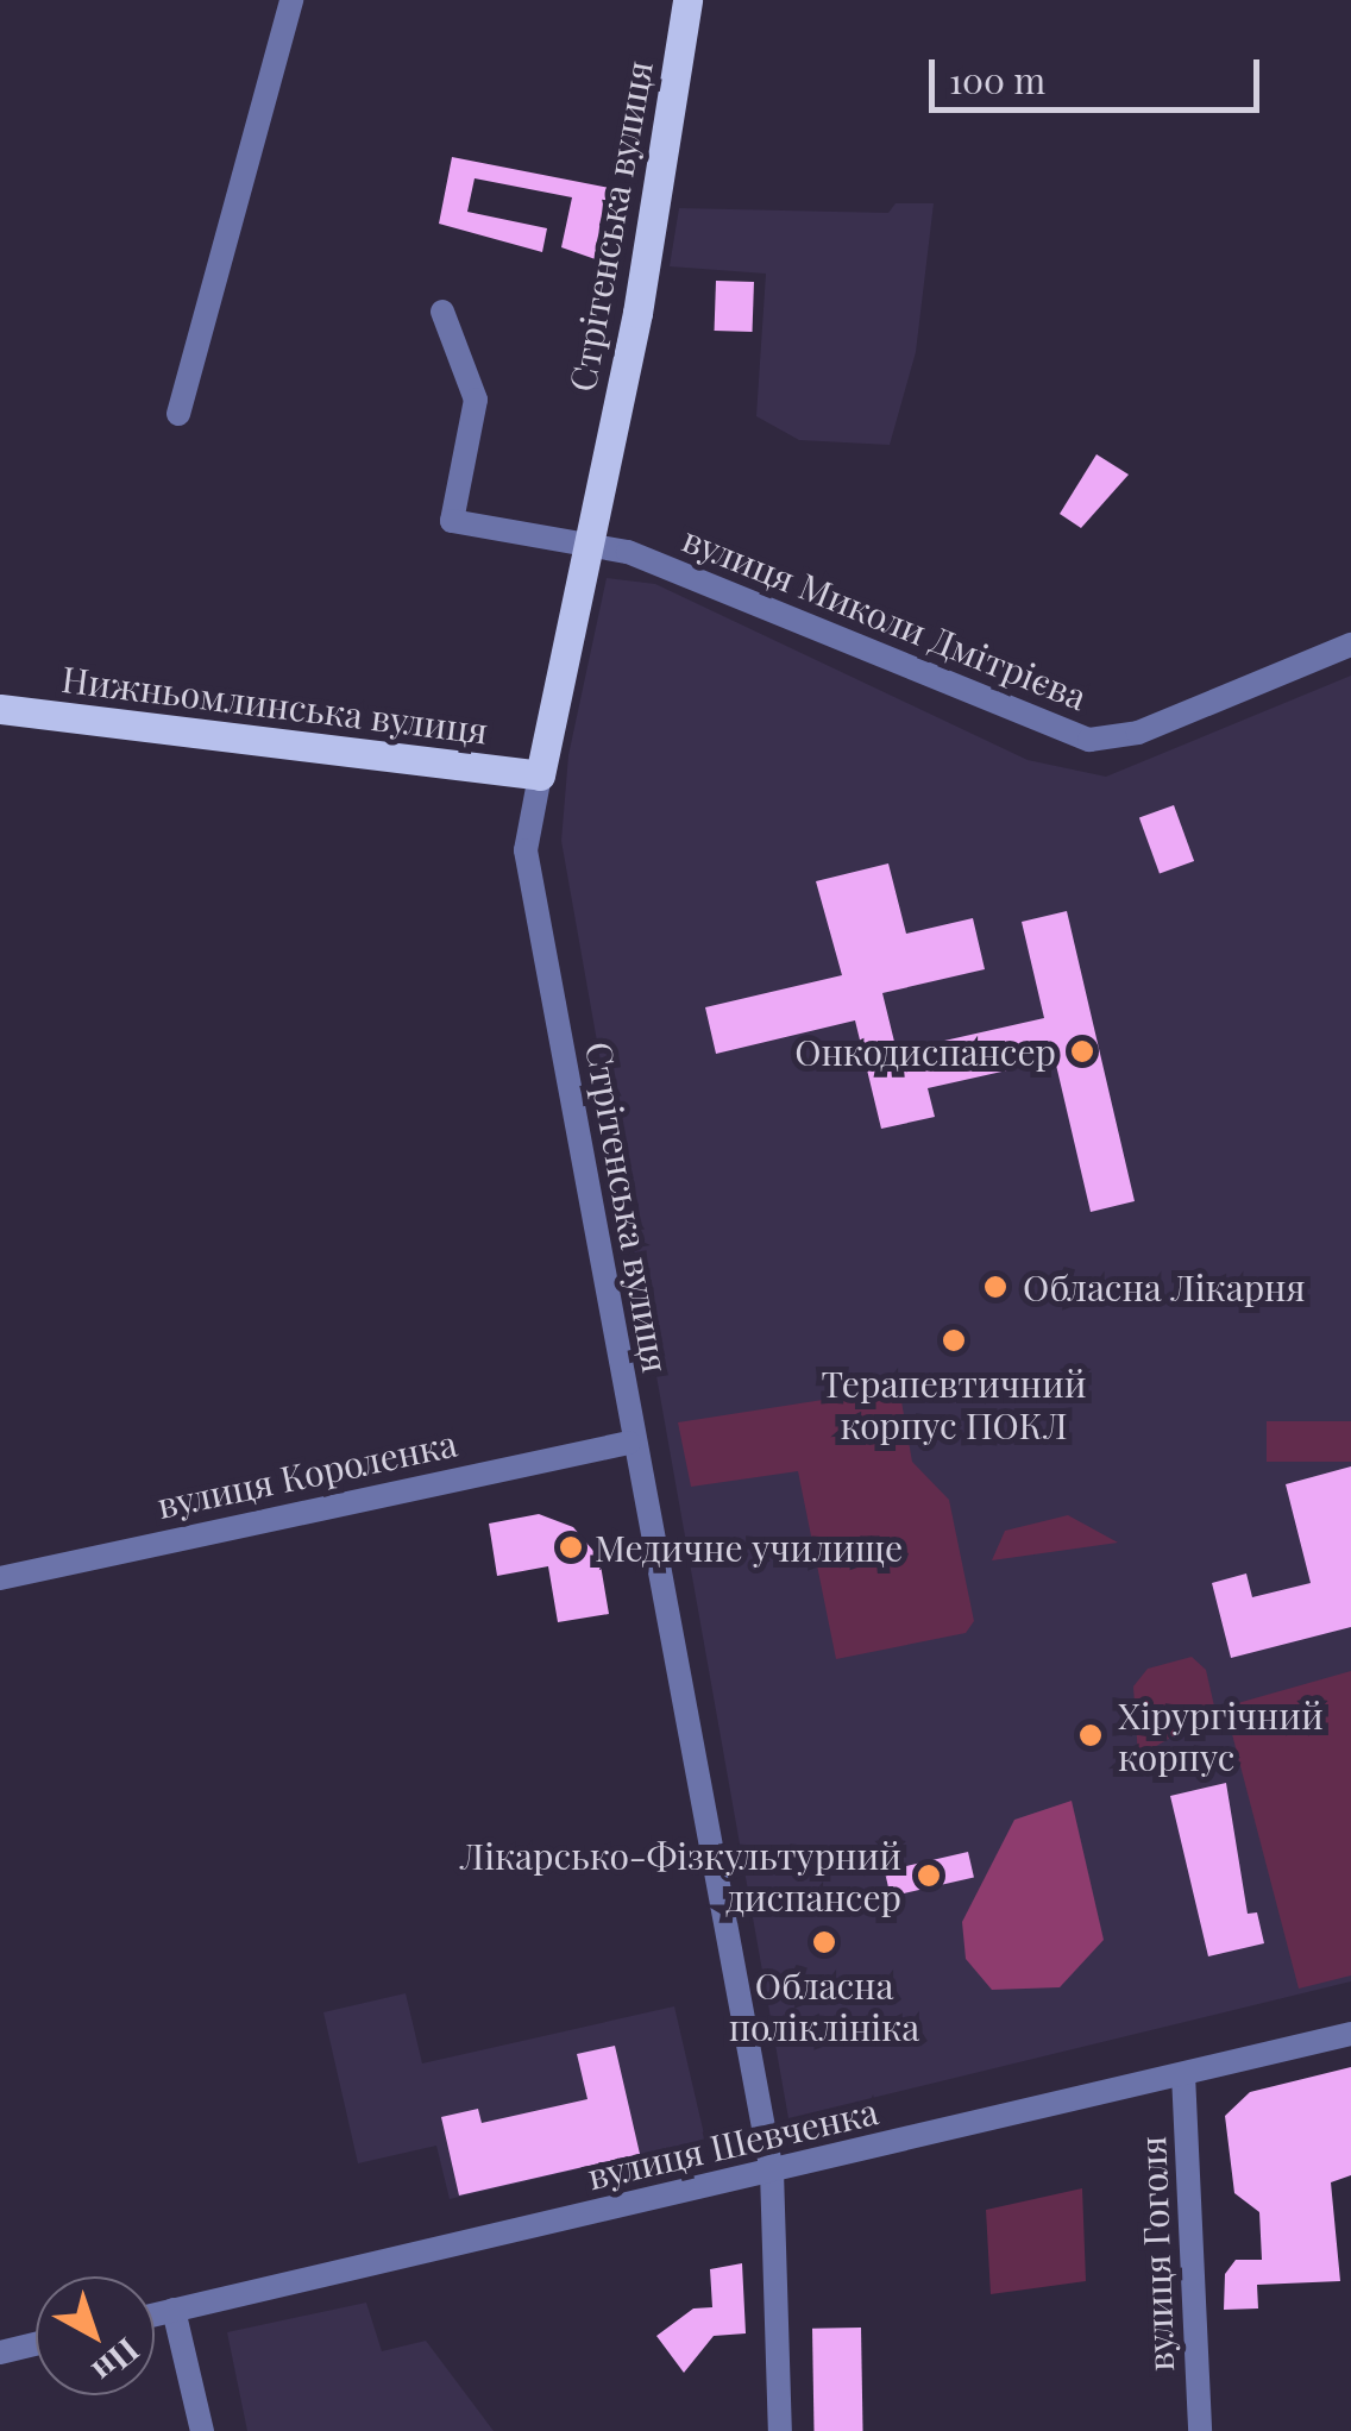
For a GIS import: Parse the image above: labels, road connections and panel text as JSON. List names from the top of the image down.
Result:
{
  "streets": {
    "main road": ["Стрітенська вулиця", "Нижньомлинська вулиця"],
    "street": [
      "вулиця Миколи Дмітрієва",
      "вулиця Короленка",
      "вулиця Шевченка",
      "вулиця Гоголя"
    ]
  },
  "crossings": [
    ["Стрітенська вулиця", "вулиця Миколи Дмітрієва"],
    ["Стрітенська вулиця", "Нижньомлинська вулиця"],
    ["Стрітенська вулиця", "вулиця Короленка"],
    ["Стрітенська вулиця", "вулиця Шевченка"],
    ["вулиця Шевченка", "вулиця Гоголя"]
  ],
  "places": [
    "Онкодиспансер",
    "Обласна Лікарня",
    "Терапевтичний корпус ПОКЛ",
    "Медичне училище",
    "Хірургічний корпус",
    "Лікарсько-Фізкультурний диспансер",
    "Обласна поліклініка"
  ],
  "scale_bar": "100 m",
  "north": "bottom right"
}
